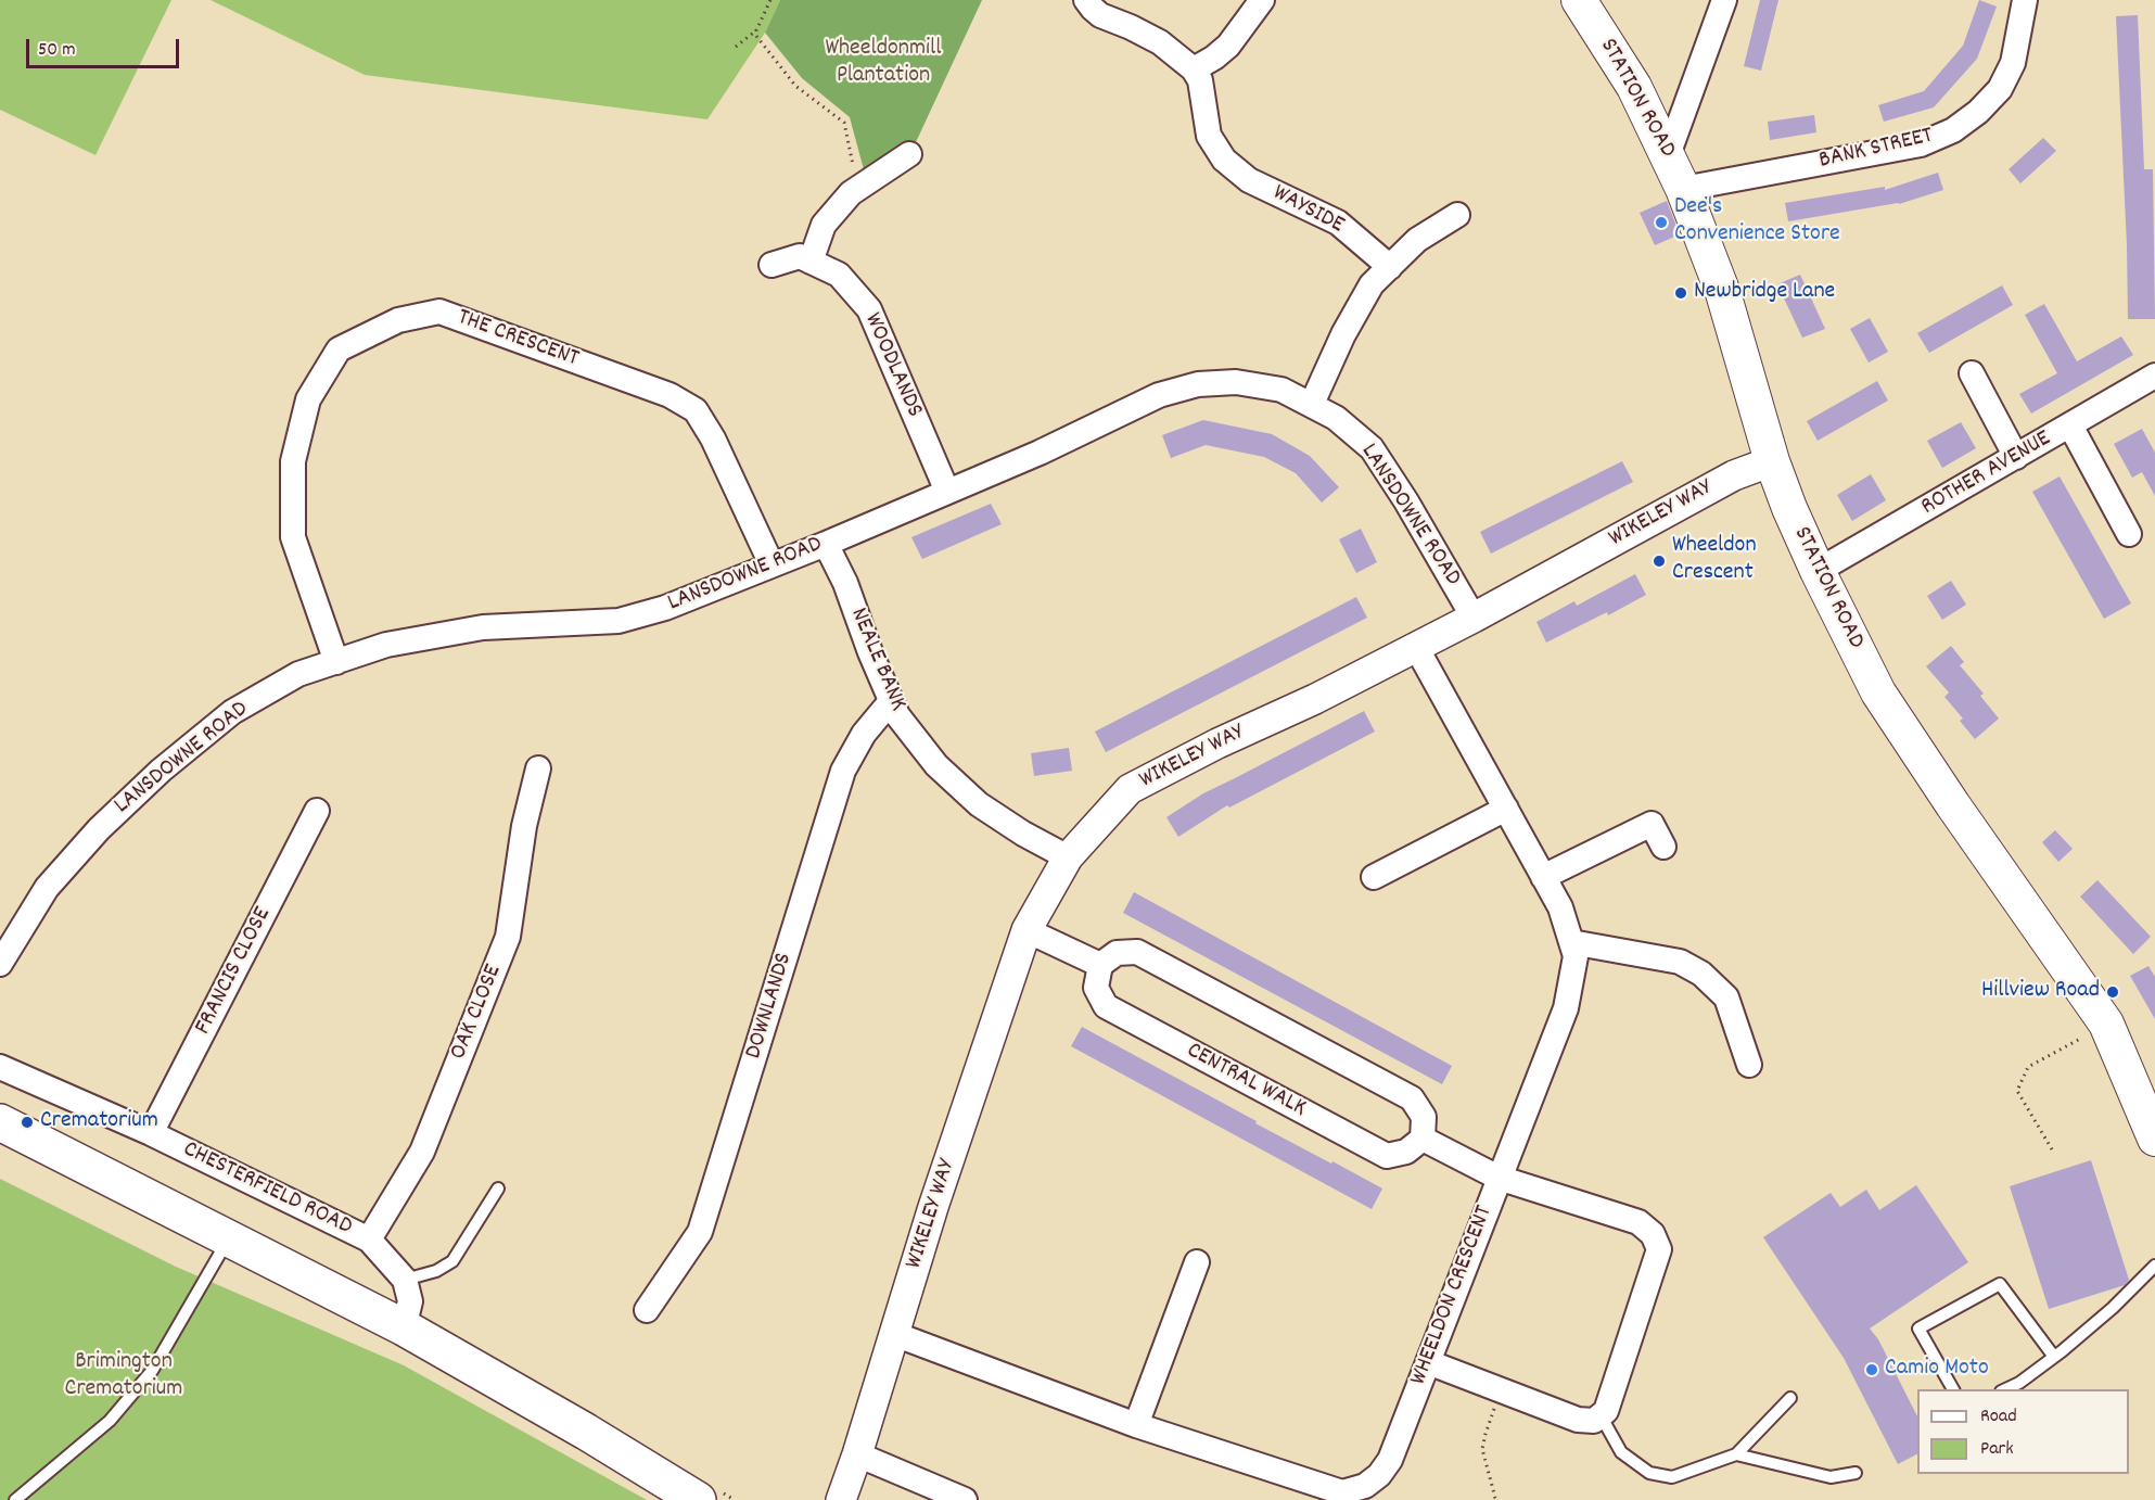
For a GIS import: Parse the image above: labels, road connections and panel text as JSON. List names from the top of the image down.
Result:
{
  "streets": {
    "main road": ["STATION ROAD"],
    "street": [
      "BANK STREET",
      "WAYSIDE",
      "THE CRESCENT",
      "WOODLANDS",
      "ROTHER AVENUE",
      "WIKELEY WAY",
      "LANSDOWNE ROAD",
      "NEALE BANK",
      "FRANCIS CLOSE",
      "DOWNLANDS",
      "OAK CLOSE",
      "CENTRAL WALK",
      "CHESTERFIELD ROAD",
      "WHEELDON CRESCENT"
    ]
  },
  "crossings": [
    ["STATION ROAD", "BANK STREET"],
    ["STATION ROAD", "ROTHER AVENUE"],
    ["STATION ROAD", "WIKELEY WAY"],
    ["THE CRESCENT", "LANSDOWNE ROAD"],
    ["WOODLANDS", "LANSDOWNE ROAD"],
    ["WIKELEY WAY", "LANSDOWNE ROAD"],
    ["WIKELEY WAY", "NEALE BANK"],
    ["WIKELEY WAY", "WHEELDON CRESCENT"],
    ["LANSDOWNE ROAD", "NEALE BANK"],
    ["NEALE BANK", "DOWNLANDS"],
    ["FRANCIS CLOSE", "CHESTERFIELD ROAD"],
    ["OAK CLOSE", "CHESTERFIELD ROAD"]
  ],
  "parks": ["Wheeldonmill Plantation", "Brimington Crematorium"],
  "places": [
    "Dee's Convenience Store",
    "Newbridge Lane",
    "Wheeldon Crescent",
    "Hillview Road",
    "Crematorium",
    "Camio Moto"
  ],
  "legend": ["Road", "Park"],
  "scale_bar": "50 m"
}
